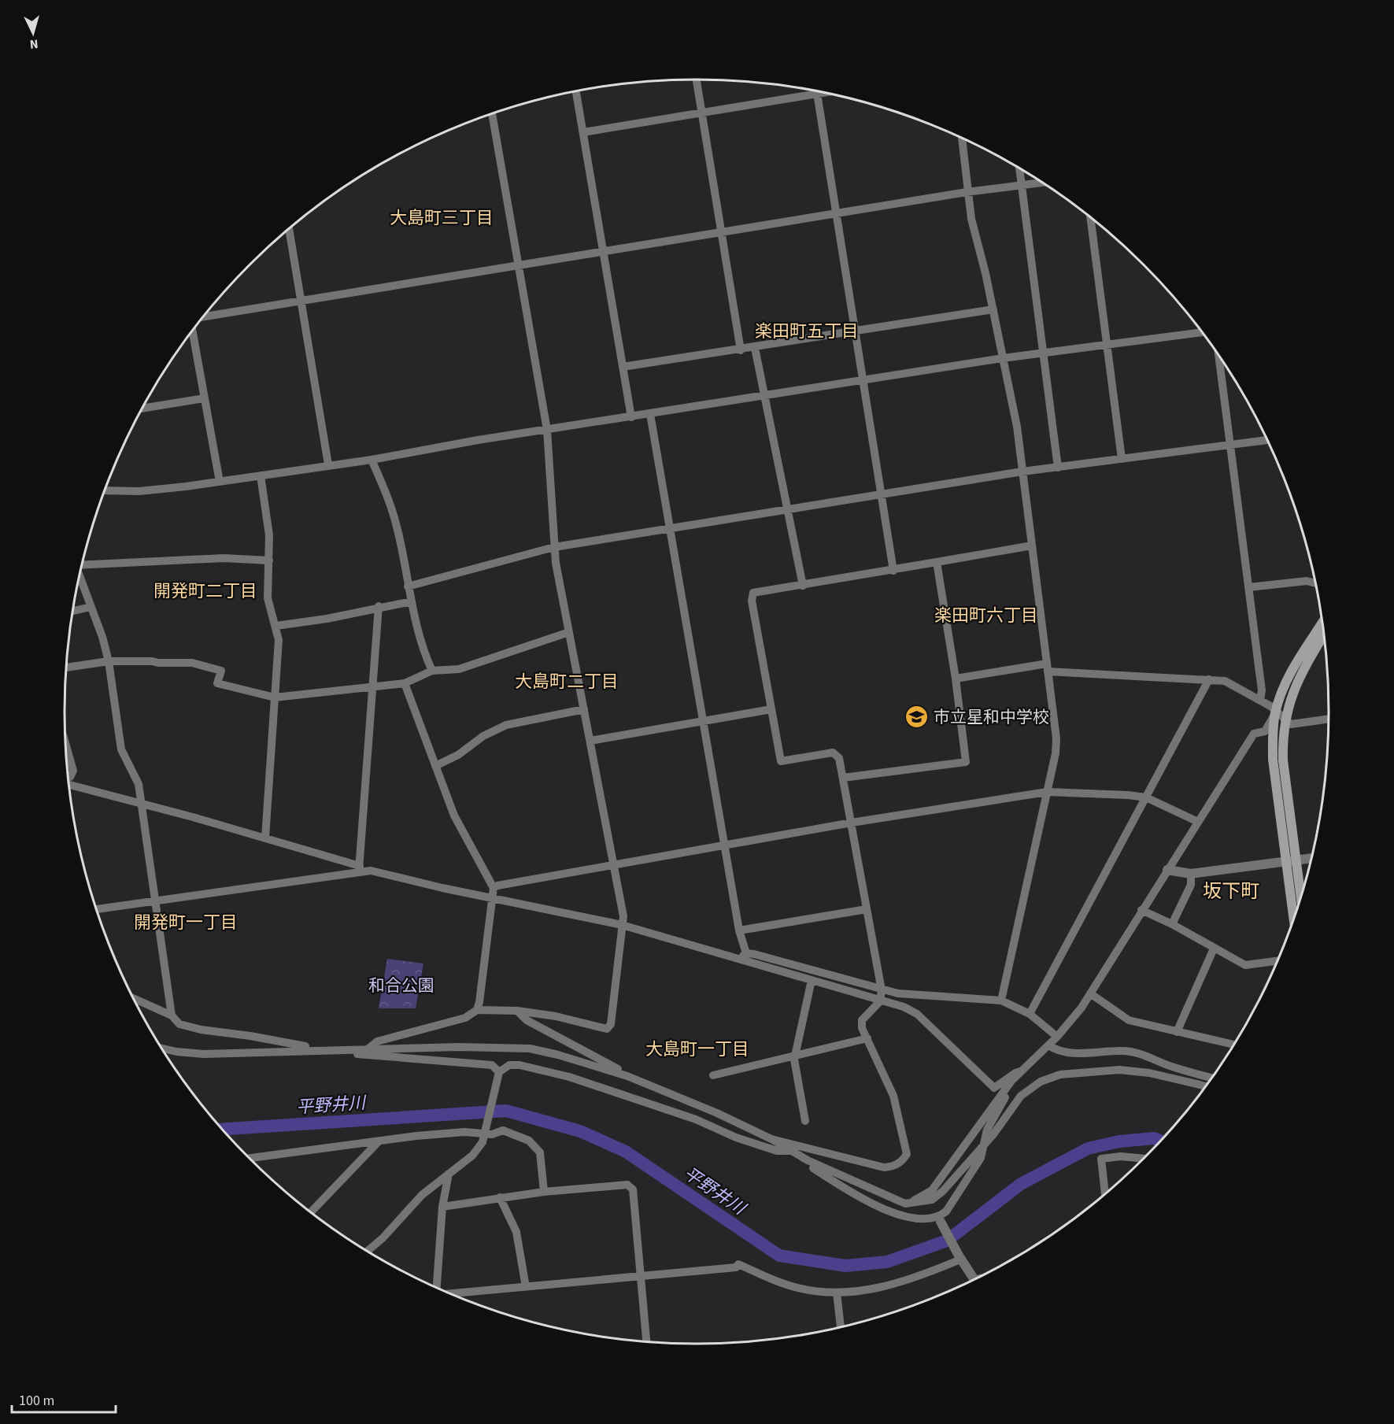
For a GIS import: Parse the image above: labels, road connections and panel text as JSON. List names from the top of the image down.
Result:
{
  "districts": [
    "大島町三丁目",
    "楽田町五丁目",
    "開発町二丁目",
    "楽田町六丁目",
    "大島町二丁目",
    "坂下町",
    "開発町一丁目",
    "大島町一丁目"
  ],
  "water": ["平野井川"],
  "parks": ["和合公園"],
  "places": {
    "school or university": ["市立星和中学校"]
  },
  "scale_bar": "100 m",
  "north": "bottom"
}
